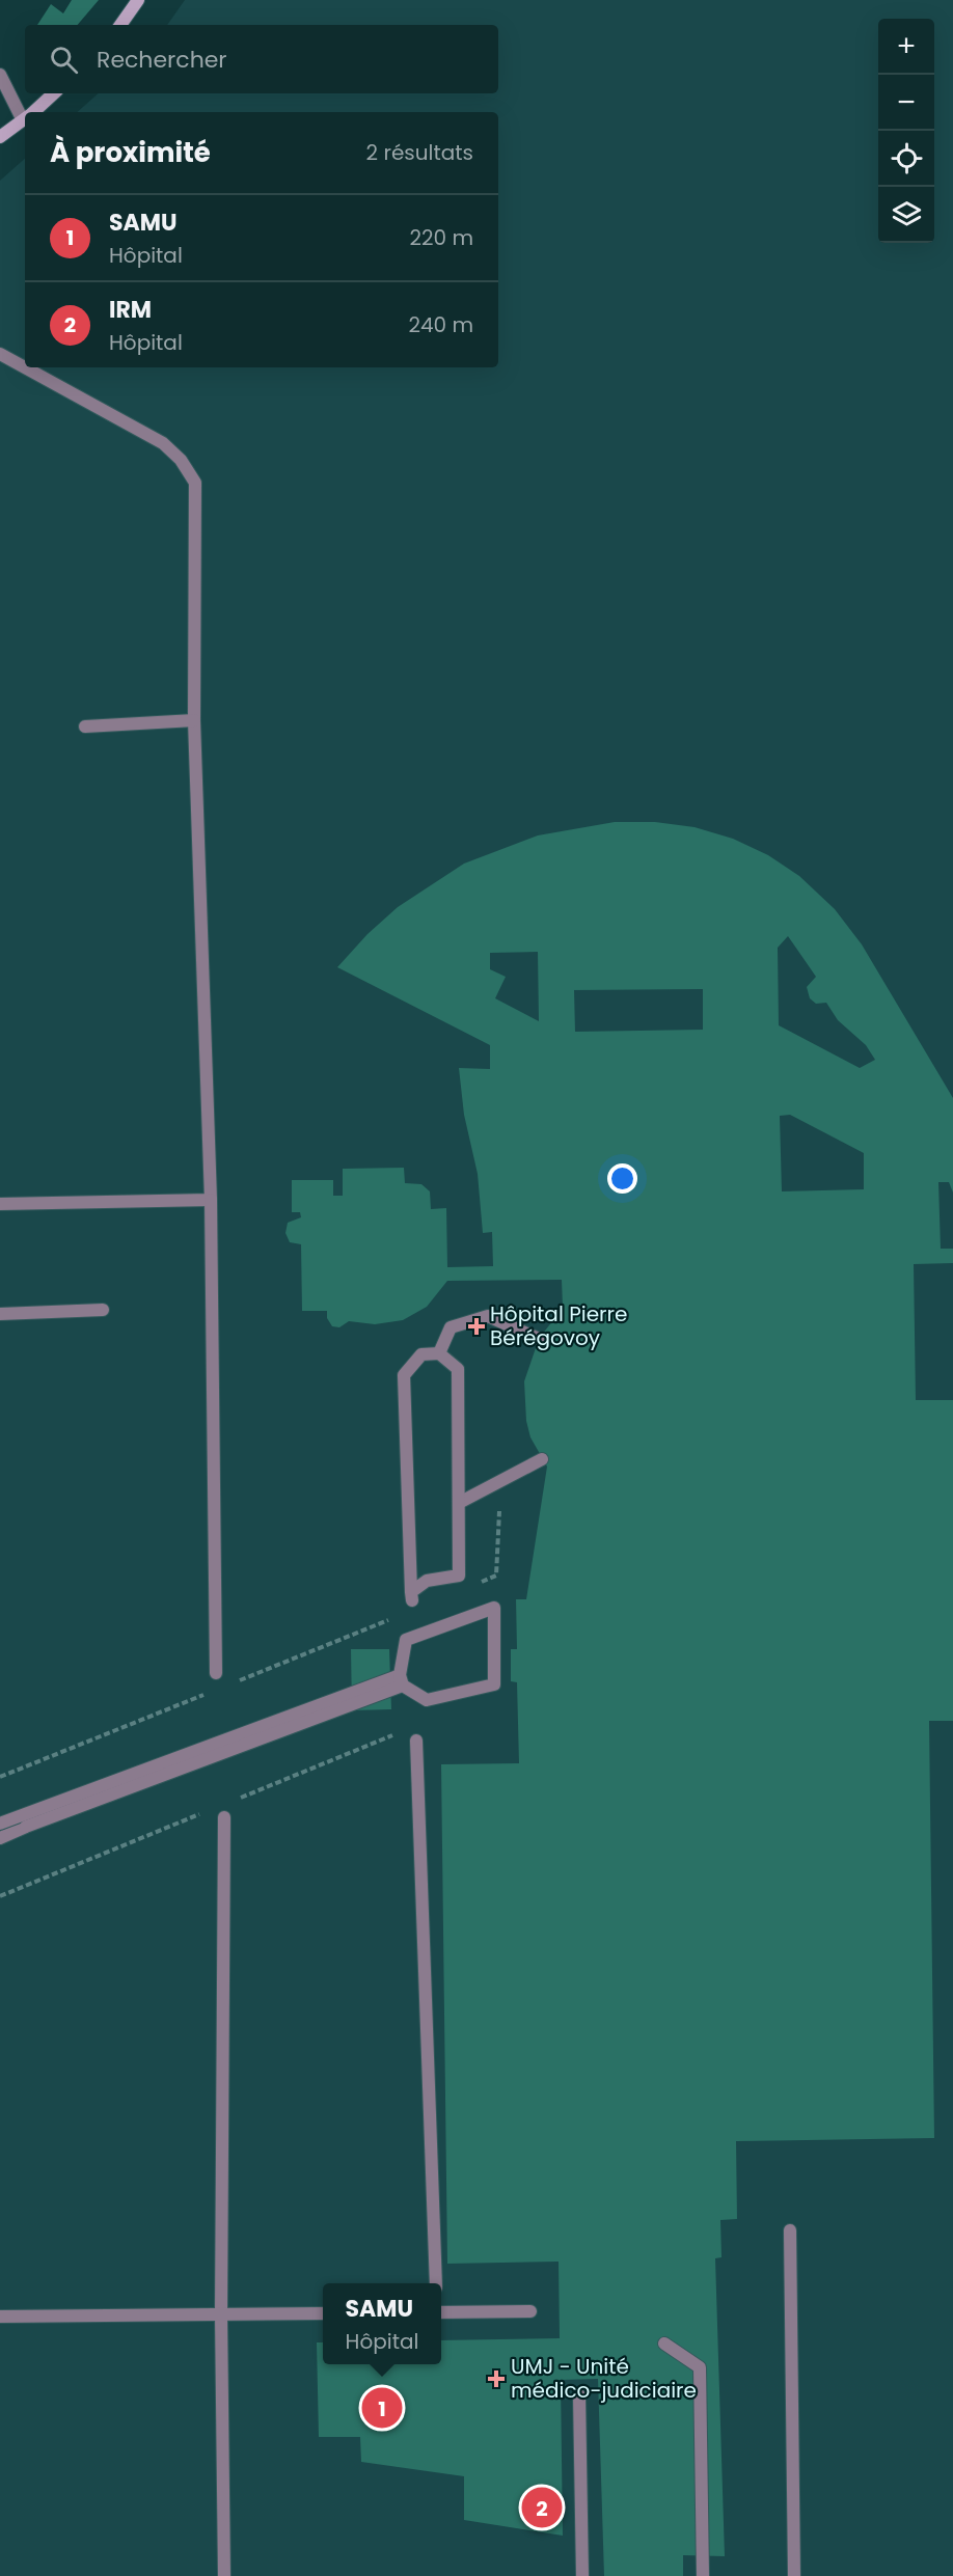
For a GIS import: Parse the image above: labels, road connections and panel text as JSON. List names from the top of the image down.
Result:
{
  "places": {
    "health": ["Hôpital Pierre Bérégovoy", "UMJ - Unité médico-judiciaire"]
  },
  "page": {
    "map_buttons": ["+", "−"],
    "search": "Rechercher",
    "heading": ["À proximité", "2 résultats"],
    "list": [
      {
        "mark": "1",
        "name": "SAMU",
        "note": "Hôpital",
        "value": "220 m"
      },
      {
        "mark": "2",
        "name": "IRM",
        "note": "Hôpital",
        "value": "240 m"
      }
    ],
    "popup": ["SAMU", "Hôpital"],
    "pins": ["1", "2"]
  }
}
